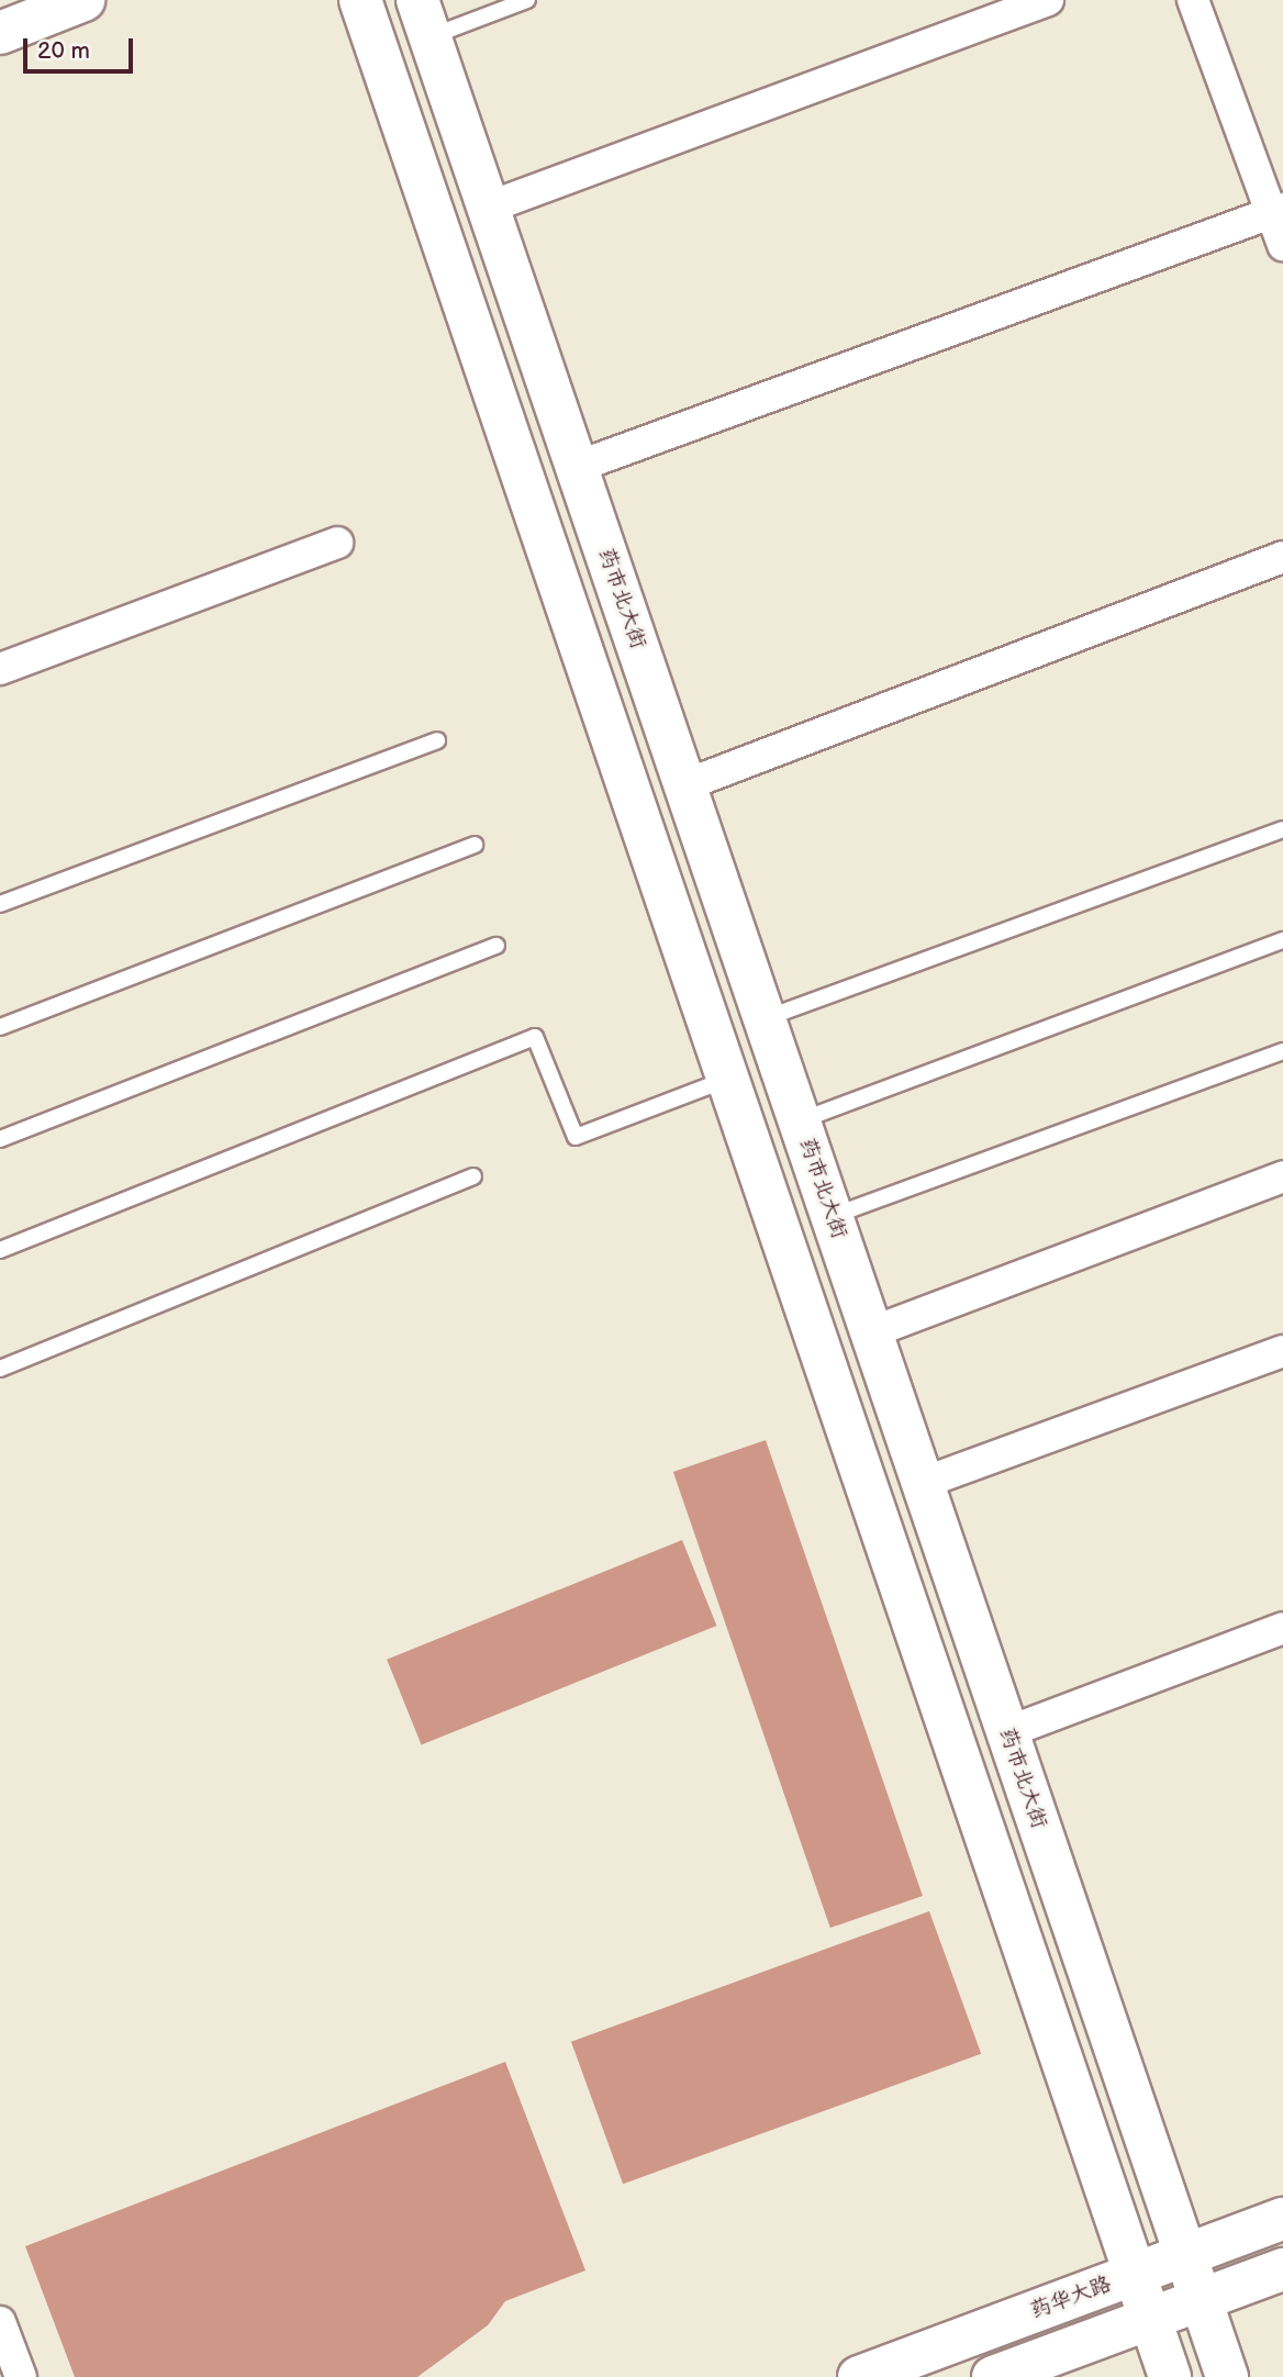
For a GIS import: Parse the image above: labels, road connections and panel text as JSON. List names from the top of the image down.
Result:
{
  "streets": {
    "main road": ["药市北大街", "药华大路"]
  },
  "crossings": [
    ["药市北大街", "药华大路"]
  ],
  "scale_bar": "20 m"
}
